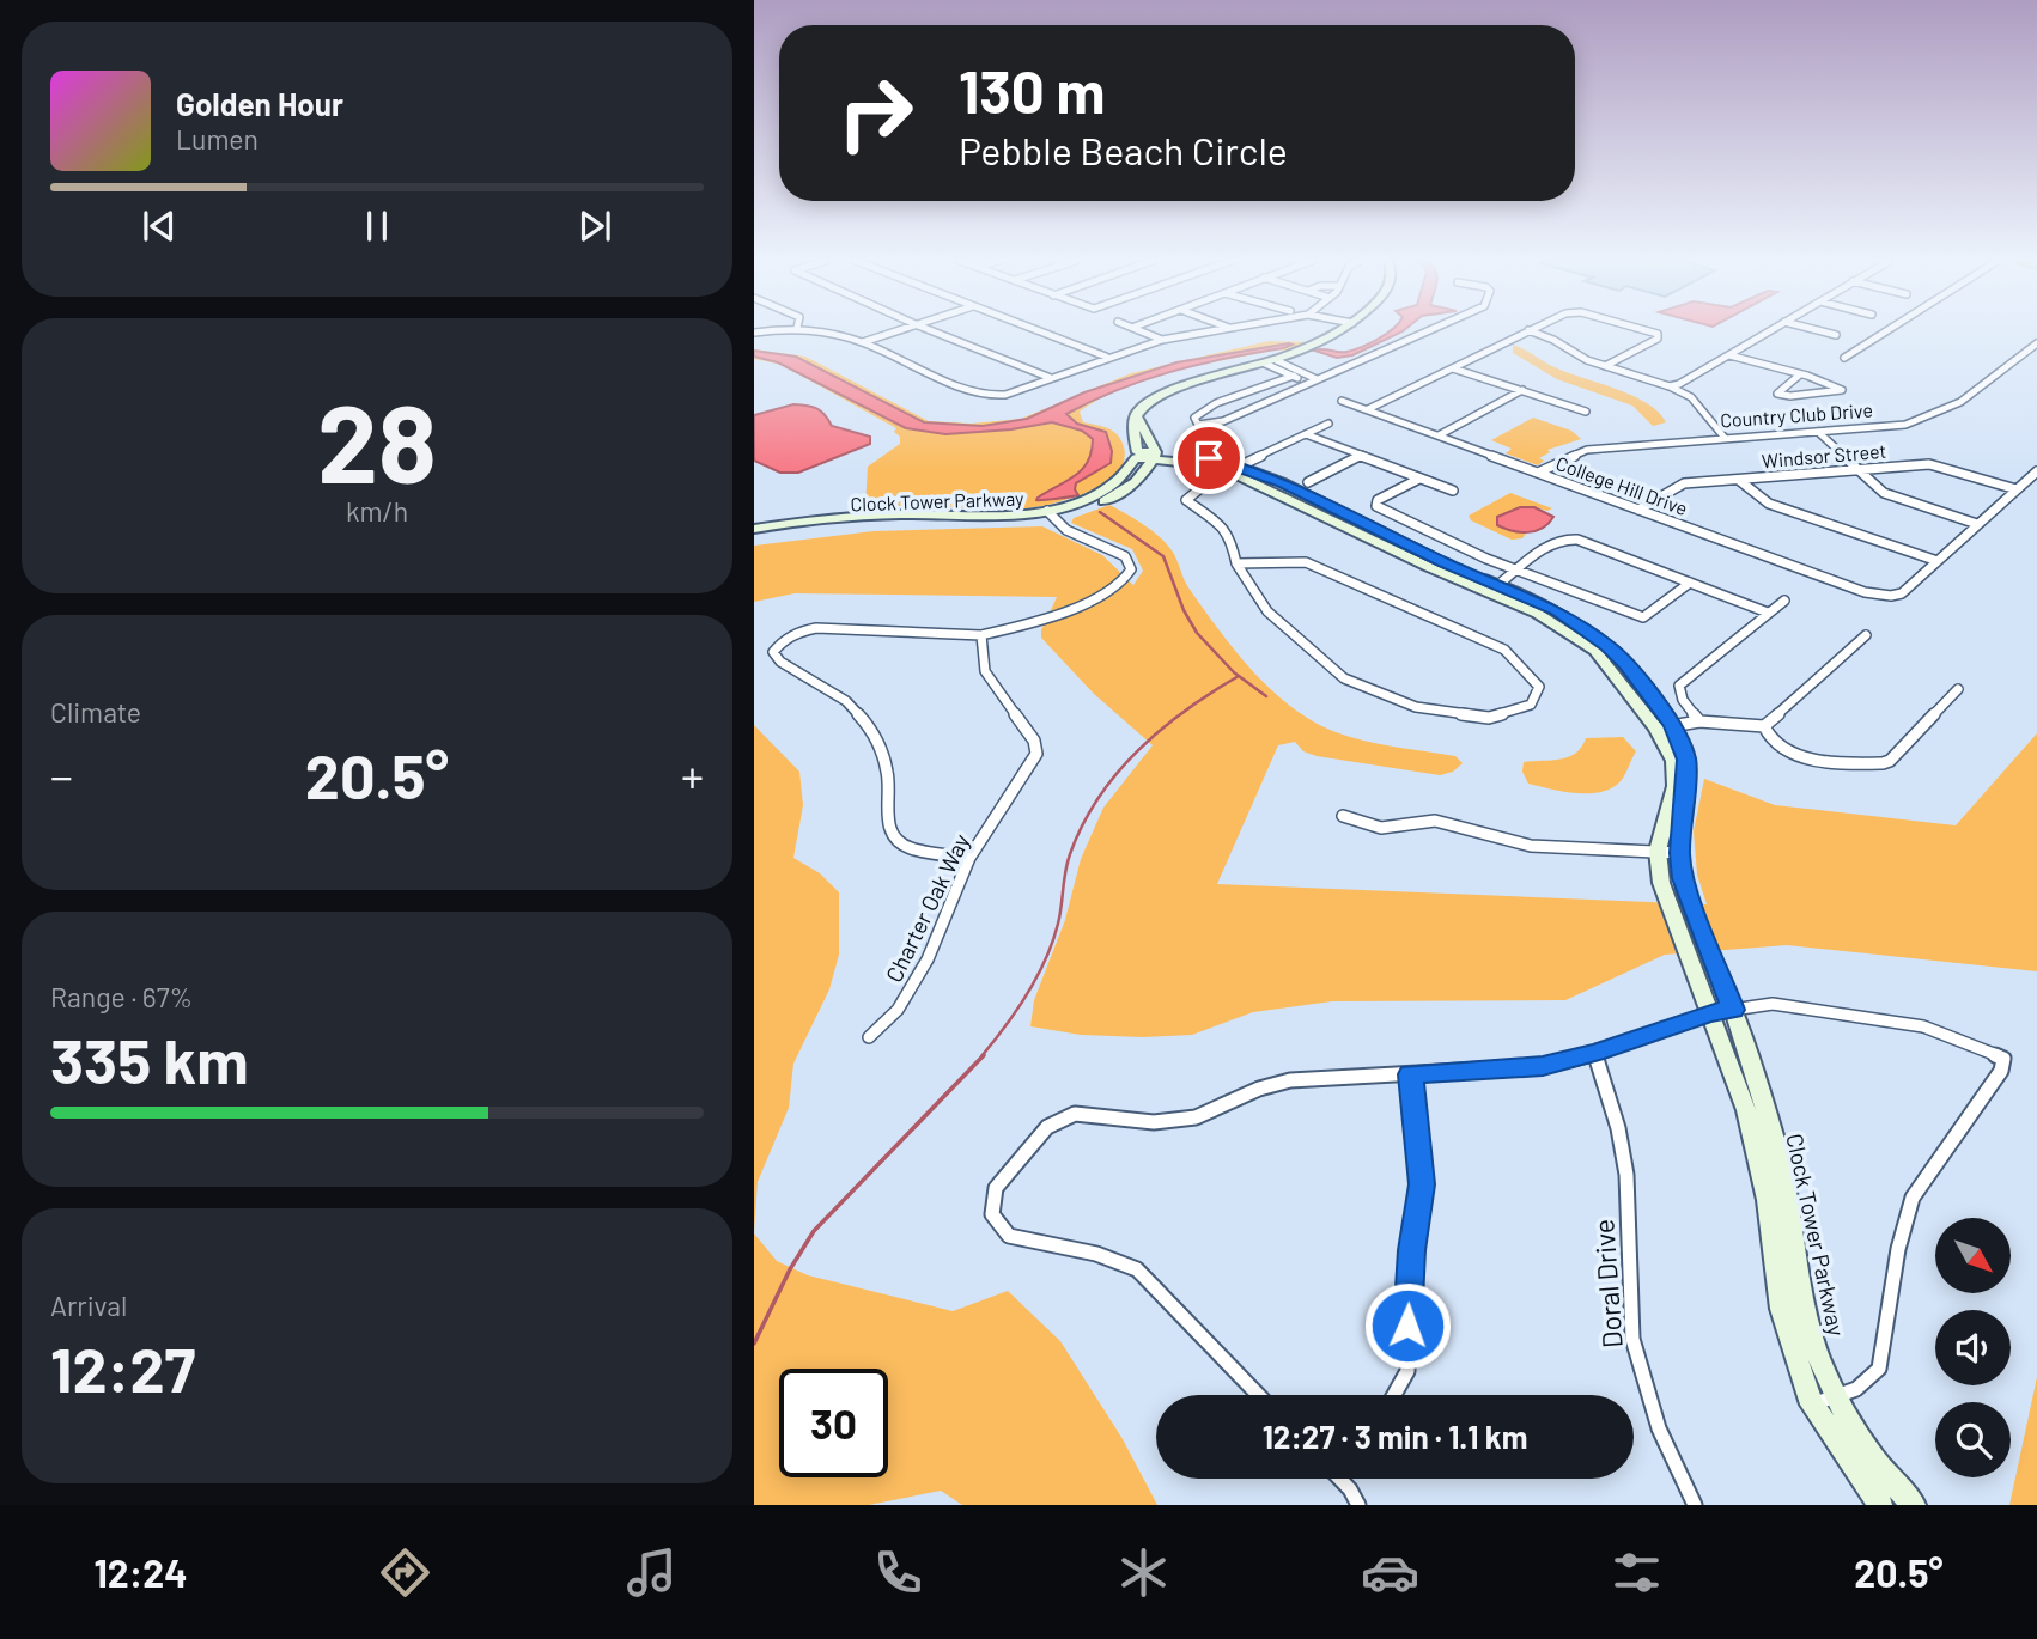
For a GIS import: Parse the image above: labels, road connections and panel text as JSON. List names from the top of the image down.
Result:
{
  "streets": {
    "street": [
      "Country Club Drive",
      "Windsor Street",
      "College Hill Drive",
      "Clock Tower Parkway",
      "Charter Oak Way",
      "Doral Drive"
    ]
  },
  "crossings": [
    ["Country Club Drive", "College Hill Drive"],
    ["Windsor Street", "College Hill Drive"]
  ],
  "north": "bottom right",
  "page": {
    "turn": ["130 m", "Pebble Beach Circle"],
    "song": ["Golden Hour", "Lumen"],
    "tile": [
      ["28", "km/h"],
      "Climate",
      ["Range · 67%", "335 km"],
      ["Arrival", "12:27"]
    ],
    "heat": ["−", "20.5°", "+"],
    "limit": "30",
    "trip": "12:27 · 3 min · 1.1 km",
    "tabs": ["12:24", "20.5°"]
  }
}
